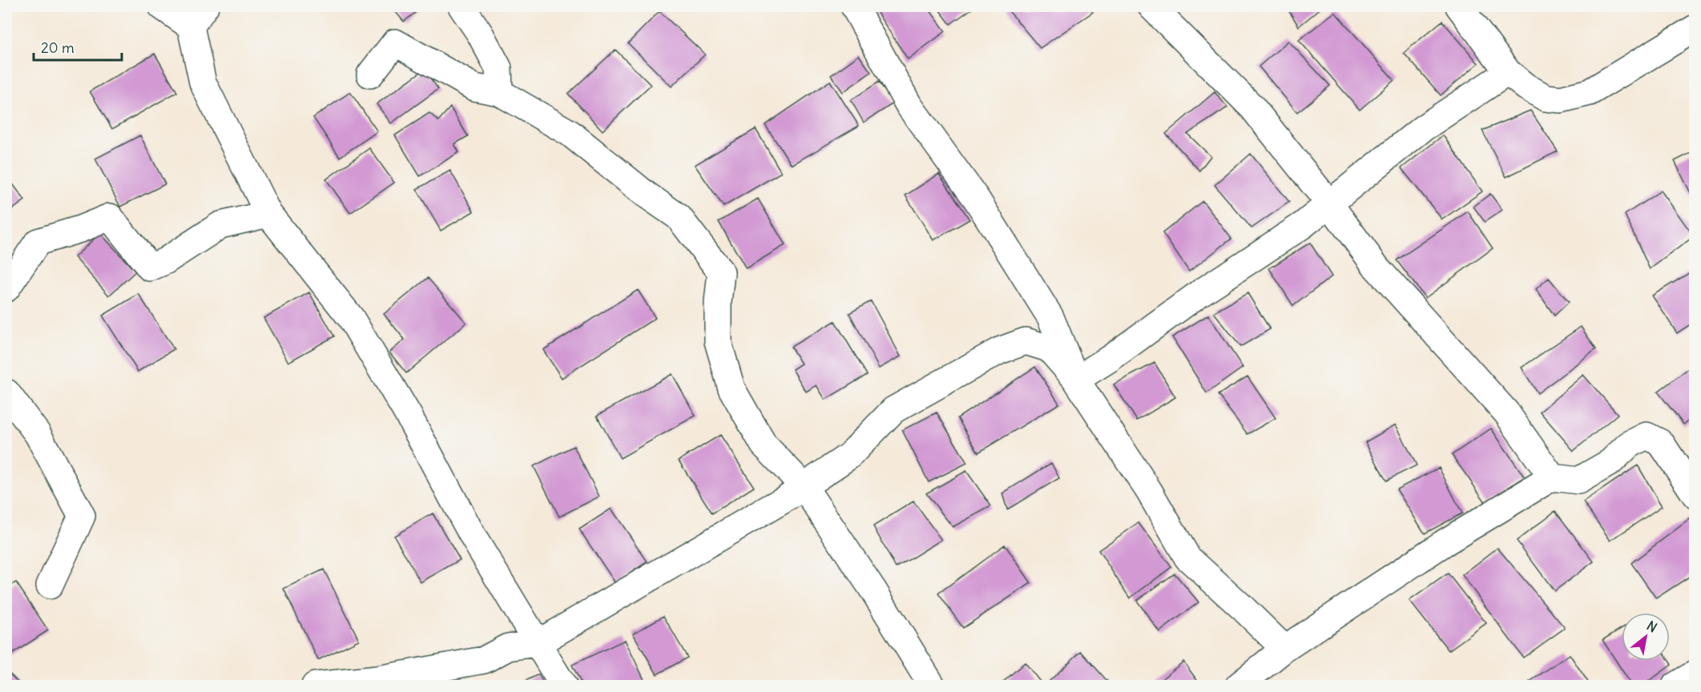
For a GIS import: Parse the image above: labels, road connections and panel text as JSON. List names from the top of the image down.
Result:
{
  "scale_bar": "20 m",
  "north": "top right"
}
